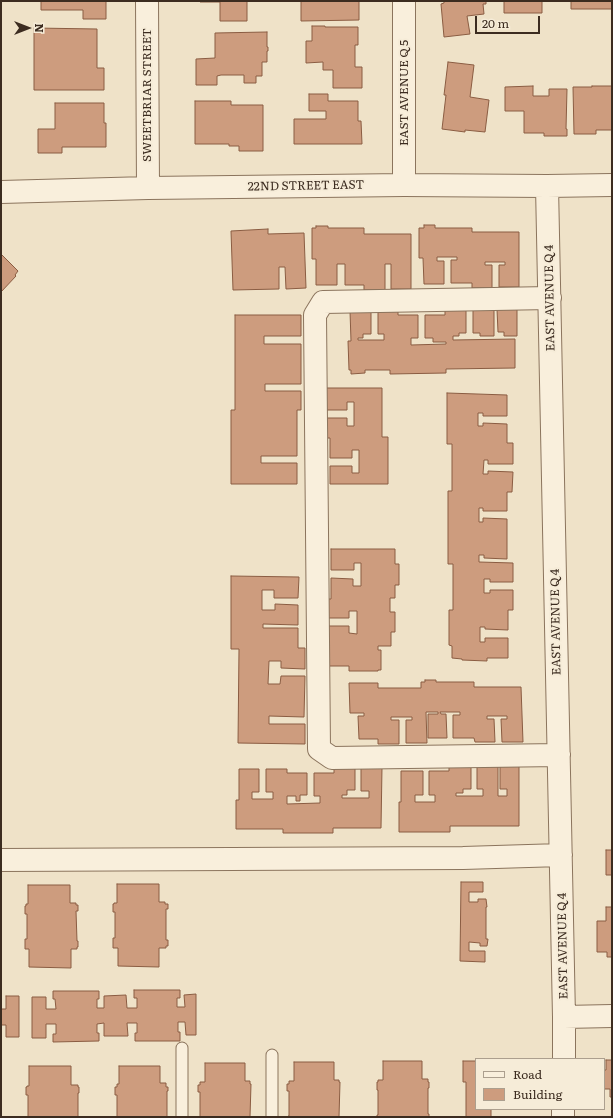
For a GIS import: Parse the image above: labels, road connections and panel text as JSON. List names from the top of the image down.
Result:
{
  "streets": {
    "street": [
      "EAST AVENUE Q 5",
      "SWEETBRIAR STREET",
      "22ND STREET EAST",
      "EAST AVENUE Q 4"
    ]
  },
  "crossings": [
    ["EAST AVENUE Q 5", "22ND STREET EAST"],
    ["SWEETBRIAR STREET", "22ND STREET EAST"],
    ["22ND STREET EAST", "EAST AVENUE Q 4"]
  ],
  "legend": ["Road", "Building"],
  "scale_bar": "20 m",
  "north": "right"
}
